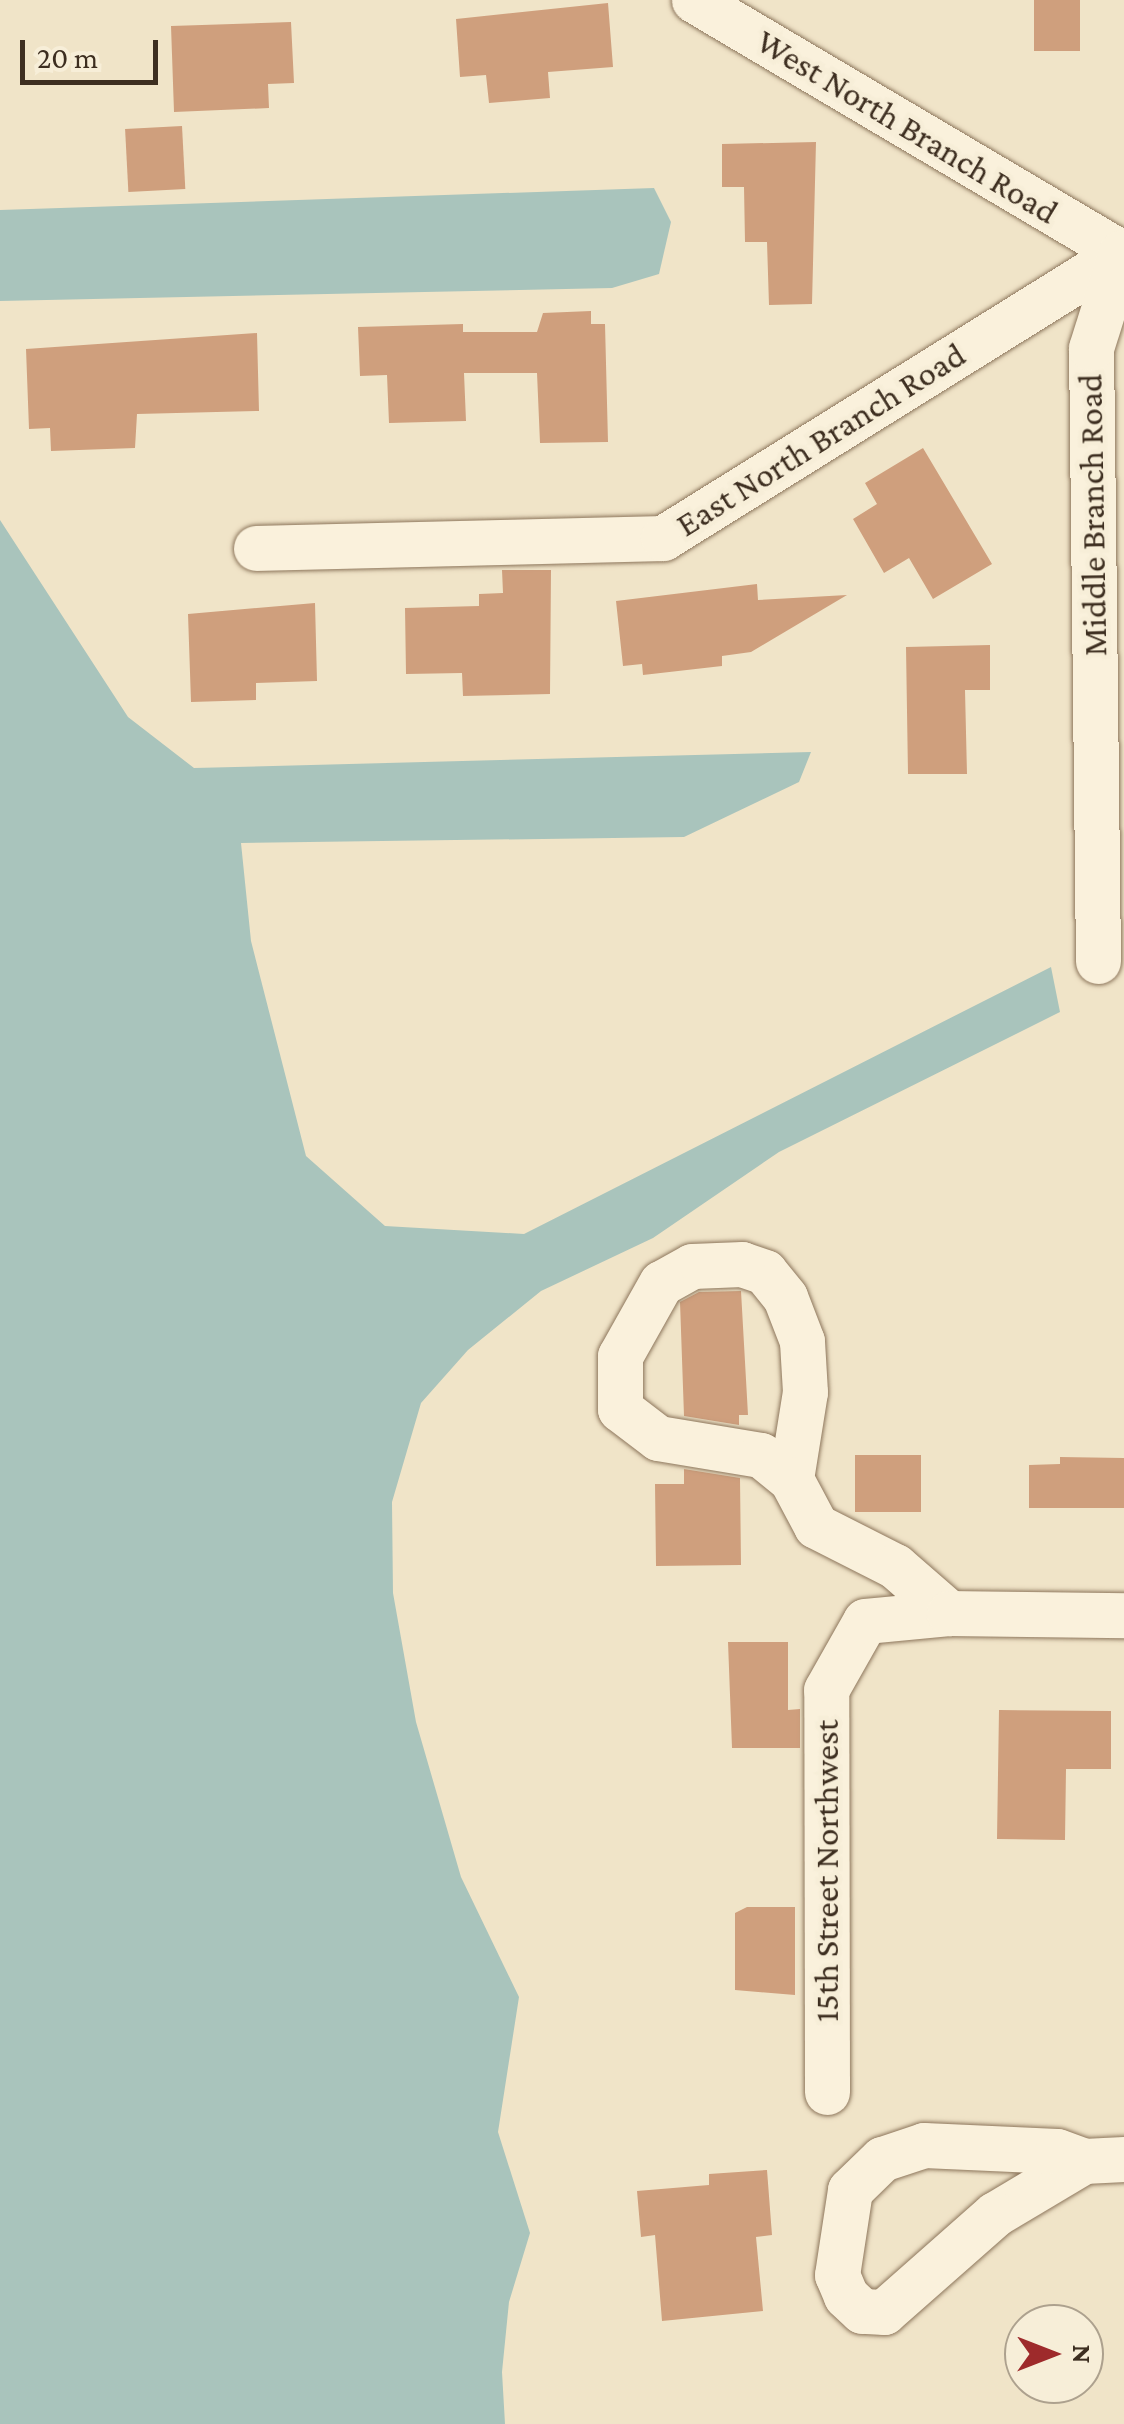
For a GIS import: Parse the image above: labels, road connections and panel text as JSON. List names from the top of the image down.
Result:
{
  "streets": {
    "street": [
      "West North Branch Road",
      "East North Branch Road",
      "Middle Branch Road",
      "15th Street Northwest"
    ]
  },
  "crossings": [
    ["West North Branch Road", "East North Branch Road"],
    ["West North Branch Road", "Middle Branch Road"],
    ["East North Branch Road", "Middle Branch Road"]
  ],
  "scale_bar": "20 m",
  "north": "right"
}
